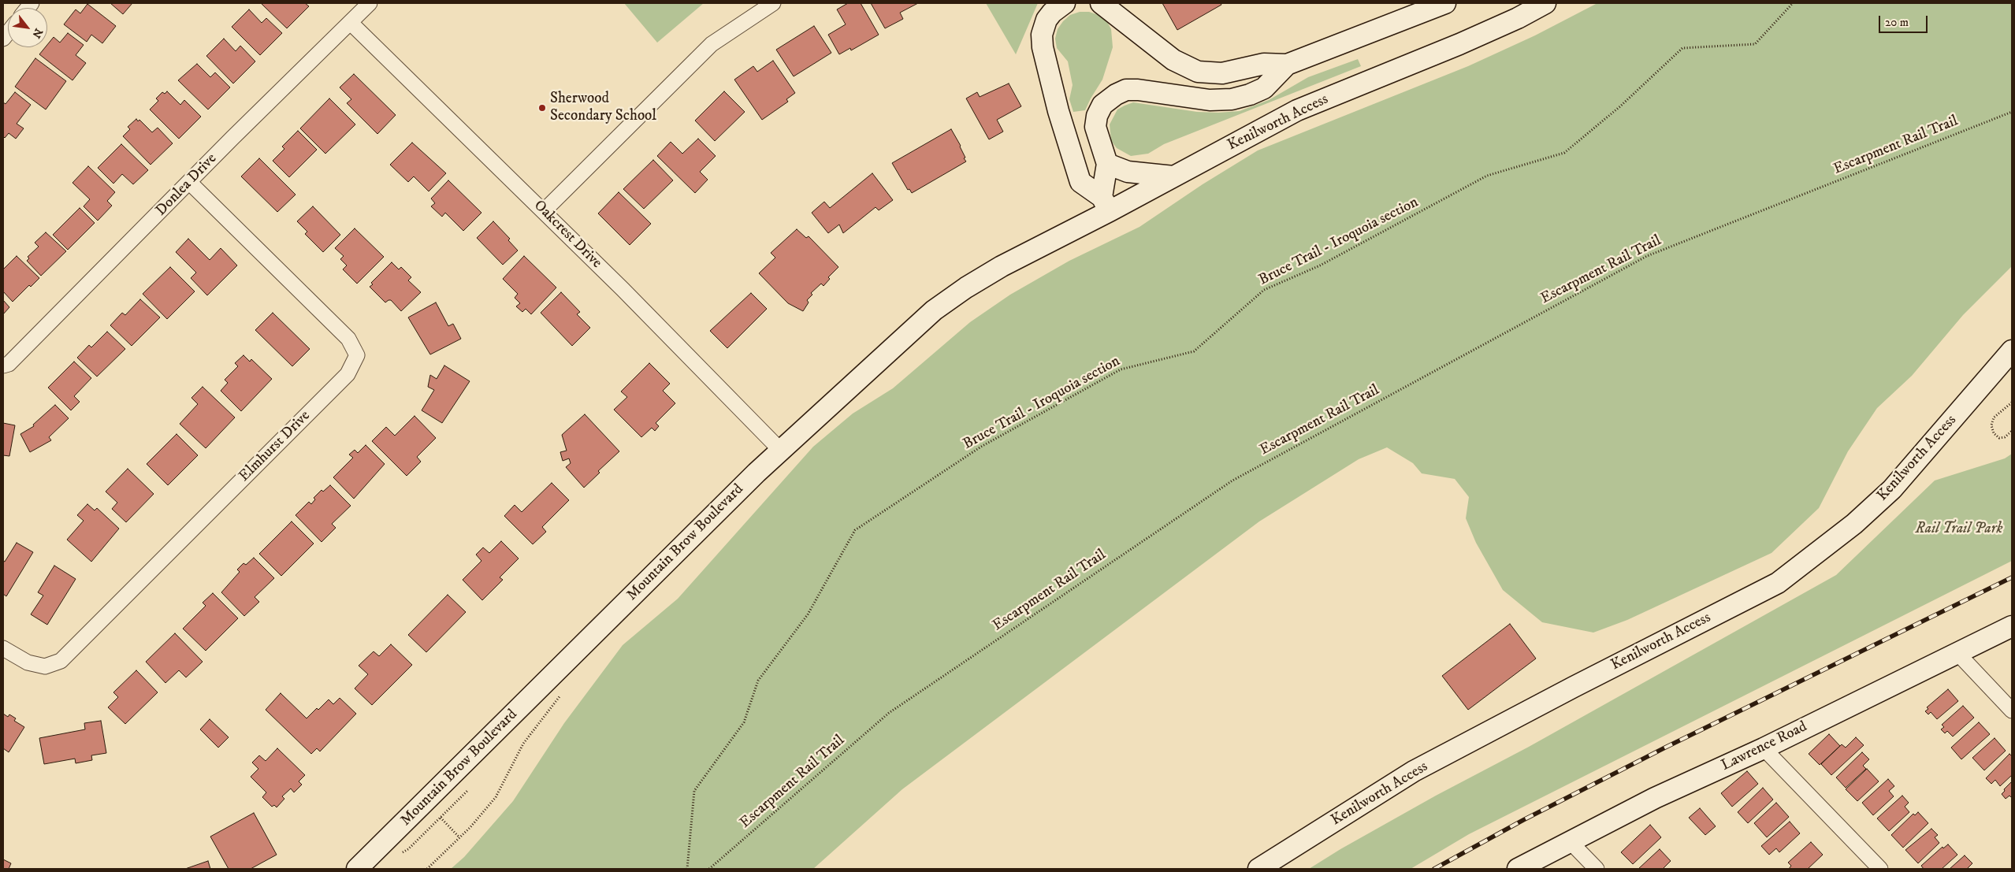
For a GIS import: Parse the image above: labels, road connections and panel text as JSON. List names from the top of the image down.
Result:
{
  "streets": {
    "main road": ["Kenilworth Access", "Mountain Brow Boulevard", "Lawrence Road"],
    "street": ["Donlea Drive", "Oakcrest Drive", "Elmhurst Drive"],
    "path": ["Escarpment Rail Trail", "Bruce Trail - Iroquoia section"]
  },
  "crossings": [
    ["Kenilworth Access", "Mountain Brow Boulevard"],
    ["Donlea Drive", "Oakcrest Drive"],
    ["Donlea Drive", "Elmhurst Drive"],
    ["Oakcrest Drive", "Mountain Brow Boulevard"]
  ],
  "parks": ["Rail Trail Park"],
  "places": ["Sherwood Secondary School"],
  "scale_bar": "20 m",
  "north": "bottom right"
}
